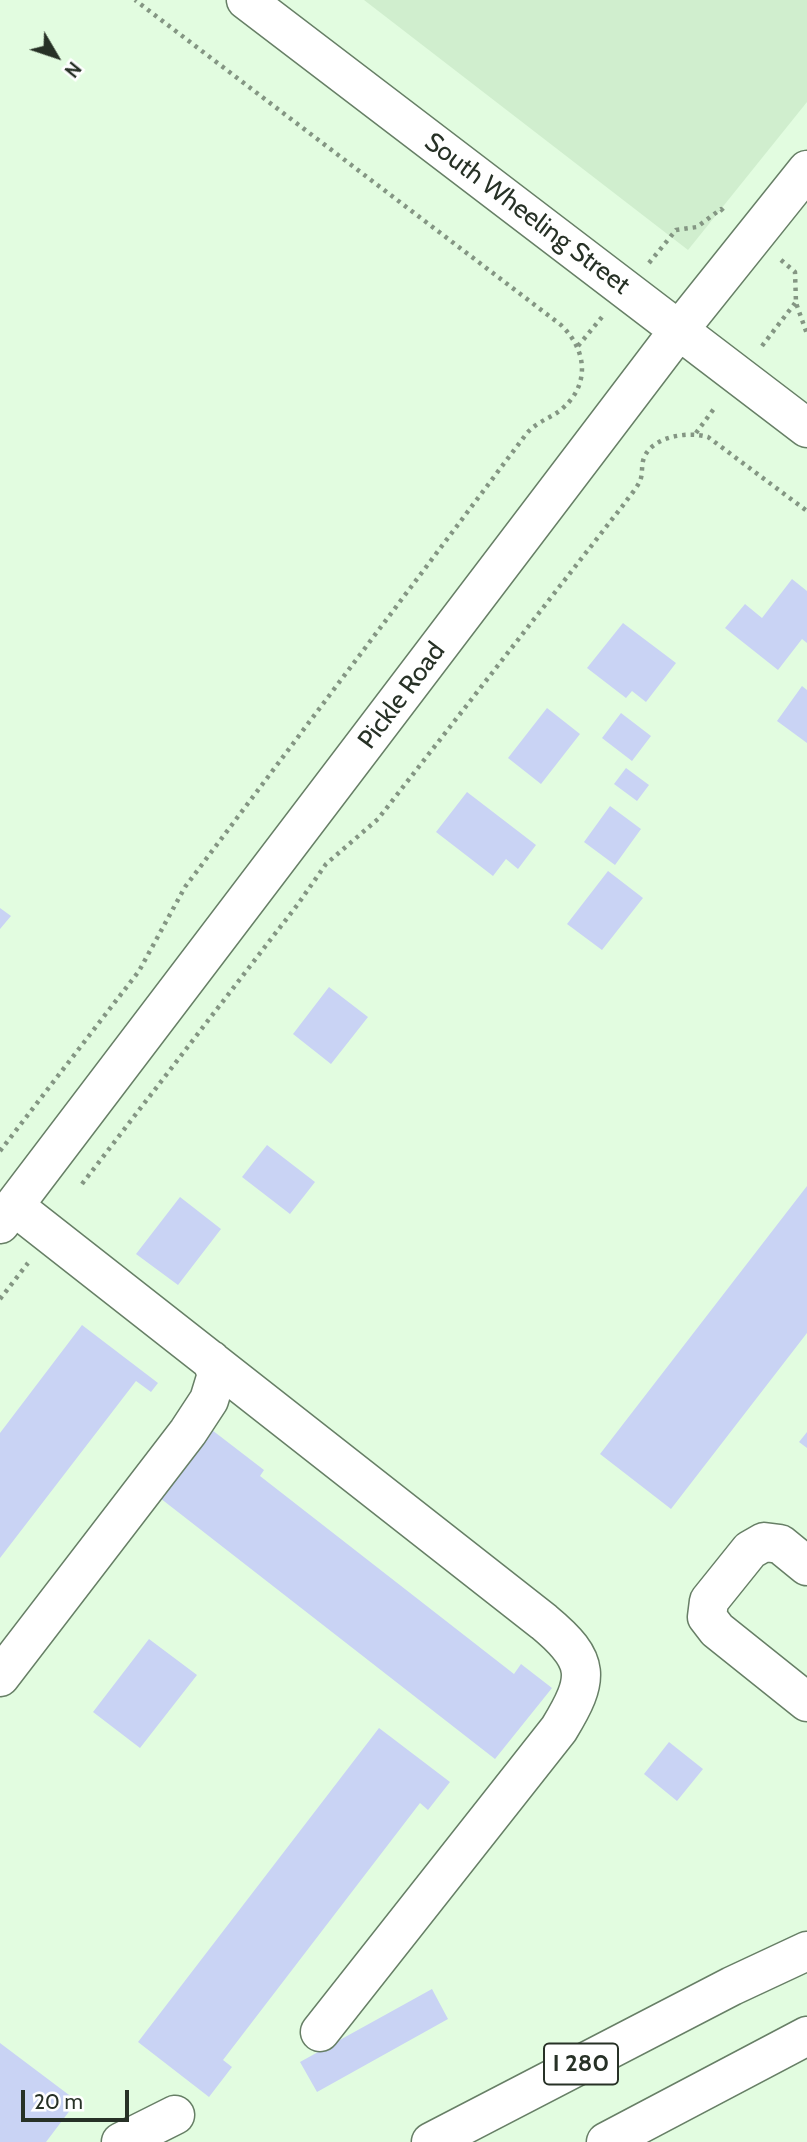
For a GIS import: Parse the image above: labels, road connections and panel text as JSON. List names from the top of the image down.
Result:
{
  "streets": {
    "main road": ["South Wheeling Street", "Pickle Road", "I 280"]
  },
  "crossings": [
    ["South Wheeling Street", "Pickle Road"]
  ],
  "scale_bar": "20 m",
  "north": "bottom right"
}
